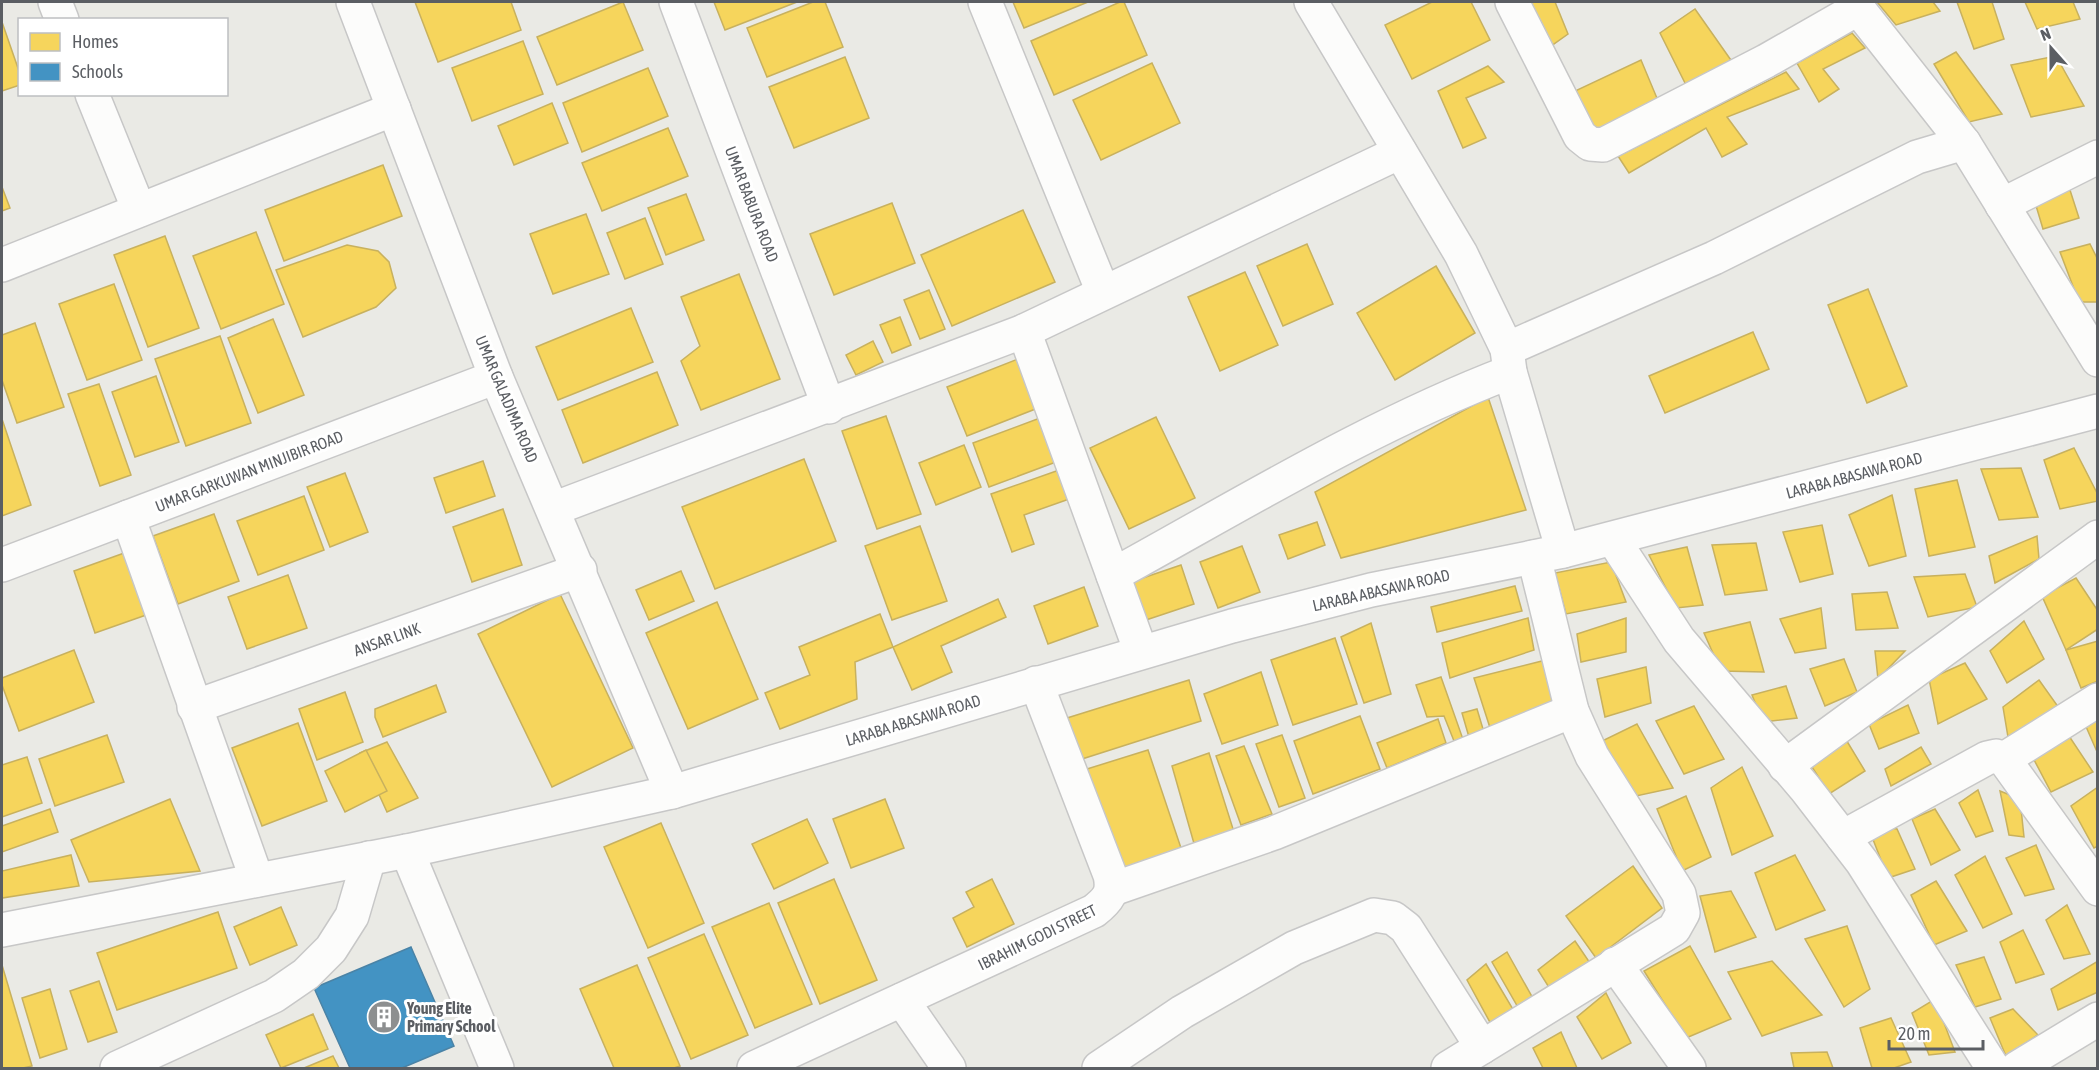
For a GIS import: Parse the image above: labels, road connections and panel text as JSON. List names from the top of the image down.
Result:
{
  "streets": {
    "street": [
      "UMAR BABURA ROAD",
      "UMAR GALADIMA ROAD",
      "UMAR GARKUWAN MINJIBIR ROAD",
      "LARABA ABASAWA ROAD",
      "ANSAR LINK",
      "IBRAHIM GODI STREET"
    ]
  },
  "crossings": [
    ["UMAR GALADIMA ROAD", "UMAR GARKUWAN MINJIBIR ROAD"],
    ["UMAR GALADIMA ROAD", "LARABA ABASAWA ROAD"],
    ["UMAR GALADIMA ROAD", "ANSAR LINK"],
    ["LARABA ABASAWA ROAD", "IBRAHIM GODI STREET"]
  ],
  "places": {
    "building": ["Young Elite Primary School"]
  },
  "legend": ["Homes", "Schools"],
  "scale_bar": "20 m",
  "north": "top"
}
